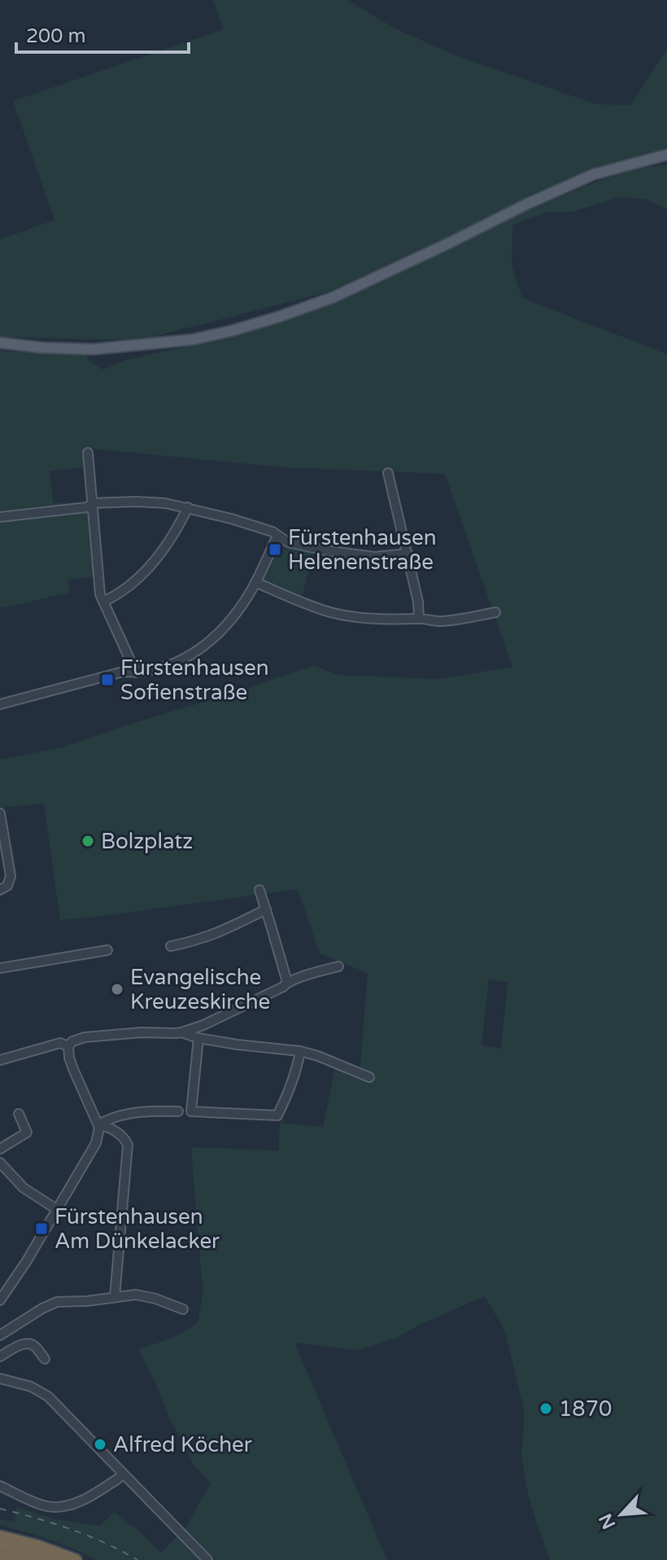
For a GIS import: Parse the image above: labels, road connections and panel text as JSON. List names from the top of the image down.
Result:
{
  "places": {
    "transit": ["Fürstenhausen Helenenstraße", "Fürstenhausen Sofienstraße", "Fürstenhausen Am Dünkelacker"],
    "other": [
      "Bolzplatz",
      "Evangelische Kreuzeskirche",
      "1870",
      "Alfred Köcher"
    ]
  },
  "scale_bar": "200 m",
  "north": "bottom left"
}
